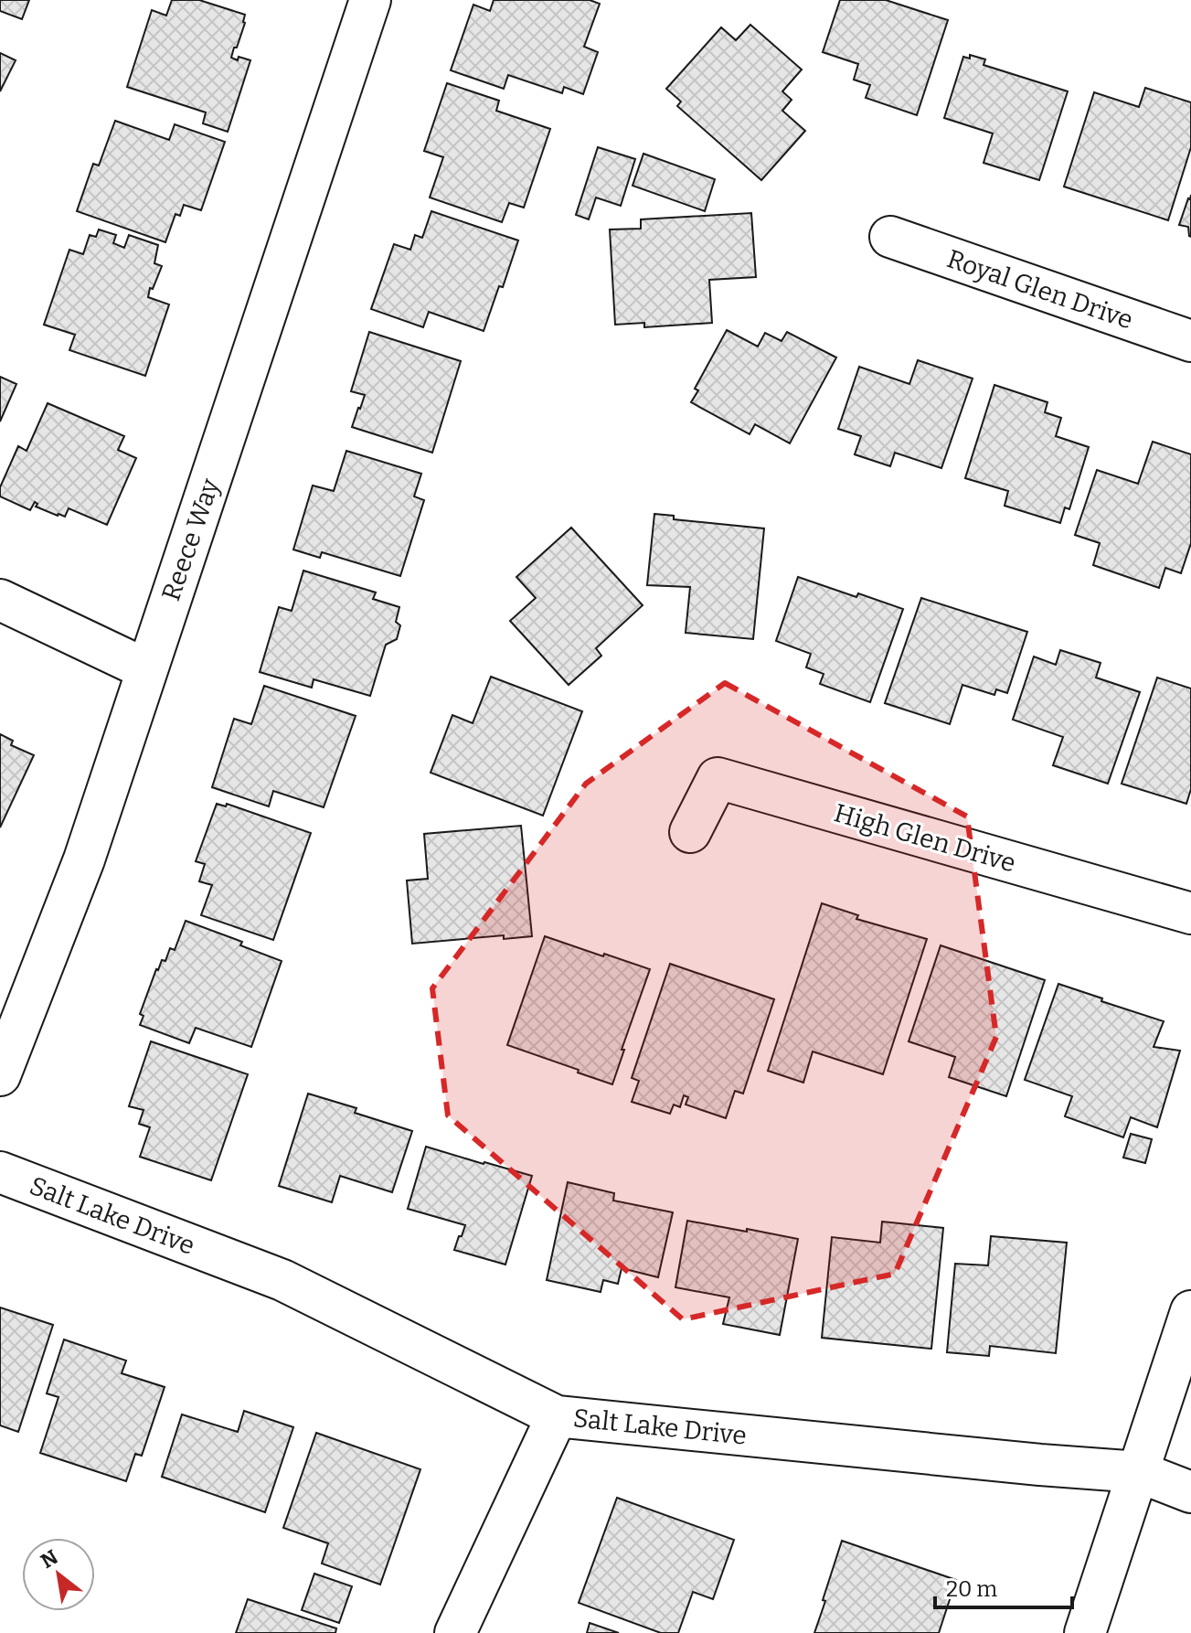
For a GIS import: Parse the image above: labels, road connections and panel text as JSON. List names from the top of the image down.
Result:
{
  "streets": {
    "street": [
      "Royal Glen Drive",
      "Reece Way",
      "High Glen Drive",
      "Salt Lake Drive"
    ]
  },
  "scale_bar": "20 m",
  "north": "top left"
}
